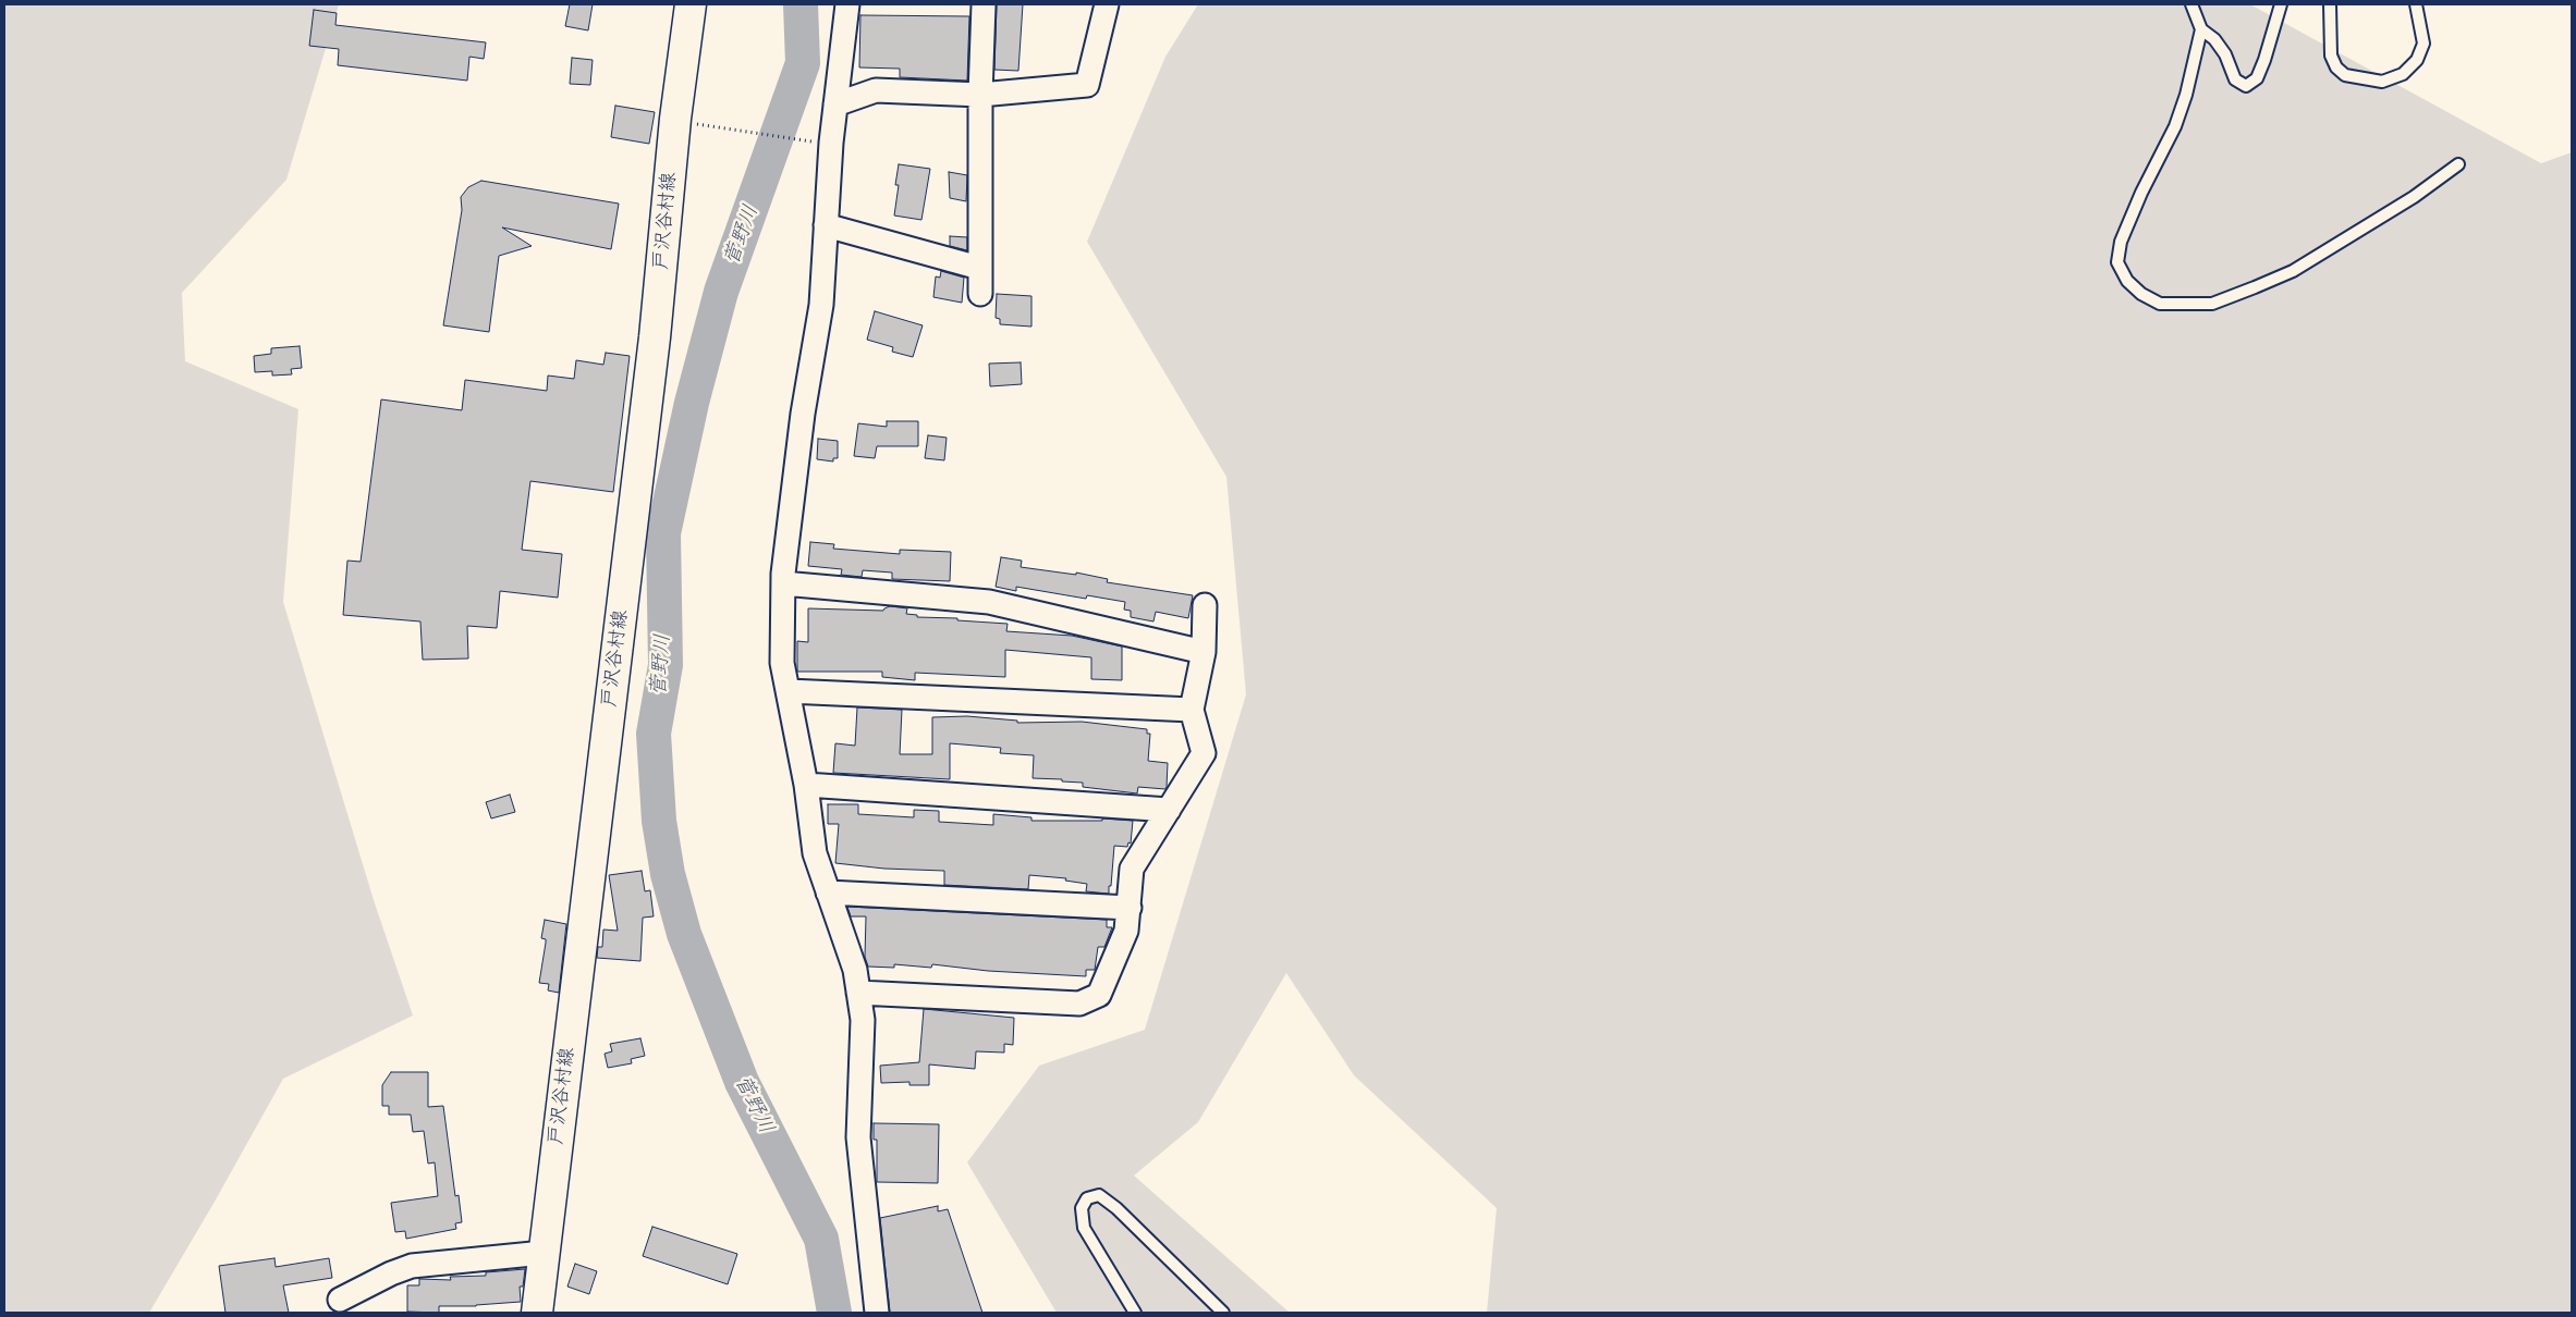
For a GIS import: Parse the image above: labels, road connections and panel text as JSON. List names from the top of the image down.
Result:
{
  "streets": {
    "main road": ["戸沢谷村線"]
  },
  "water": ["菅野川"]
}
